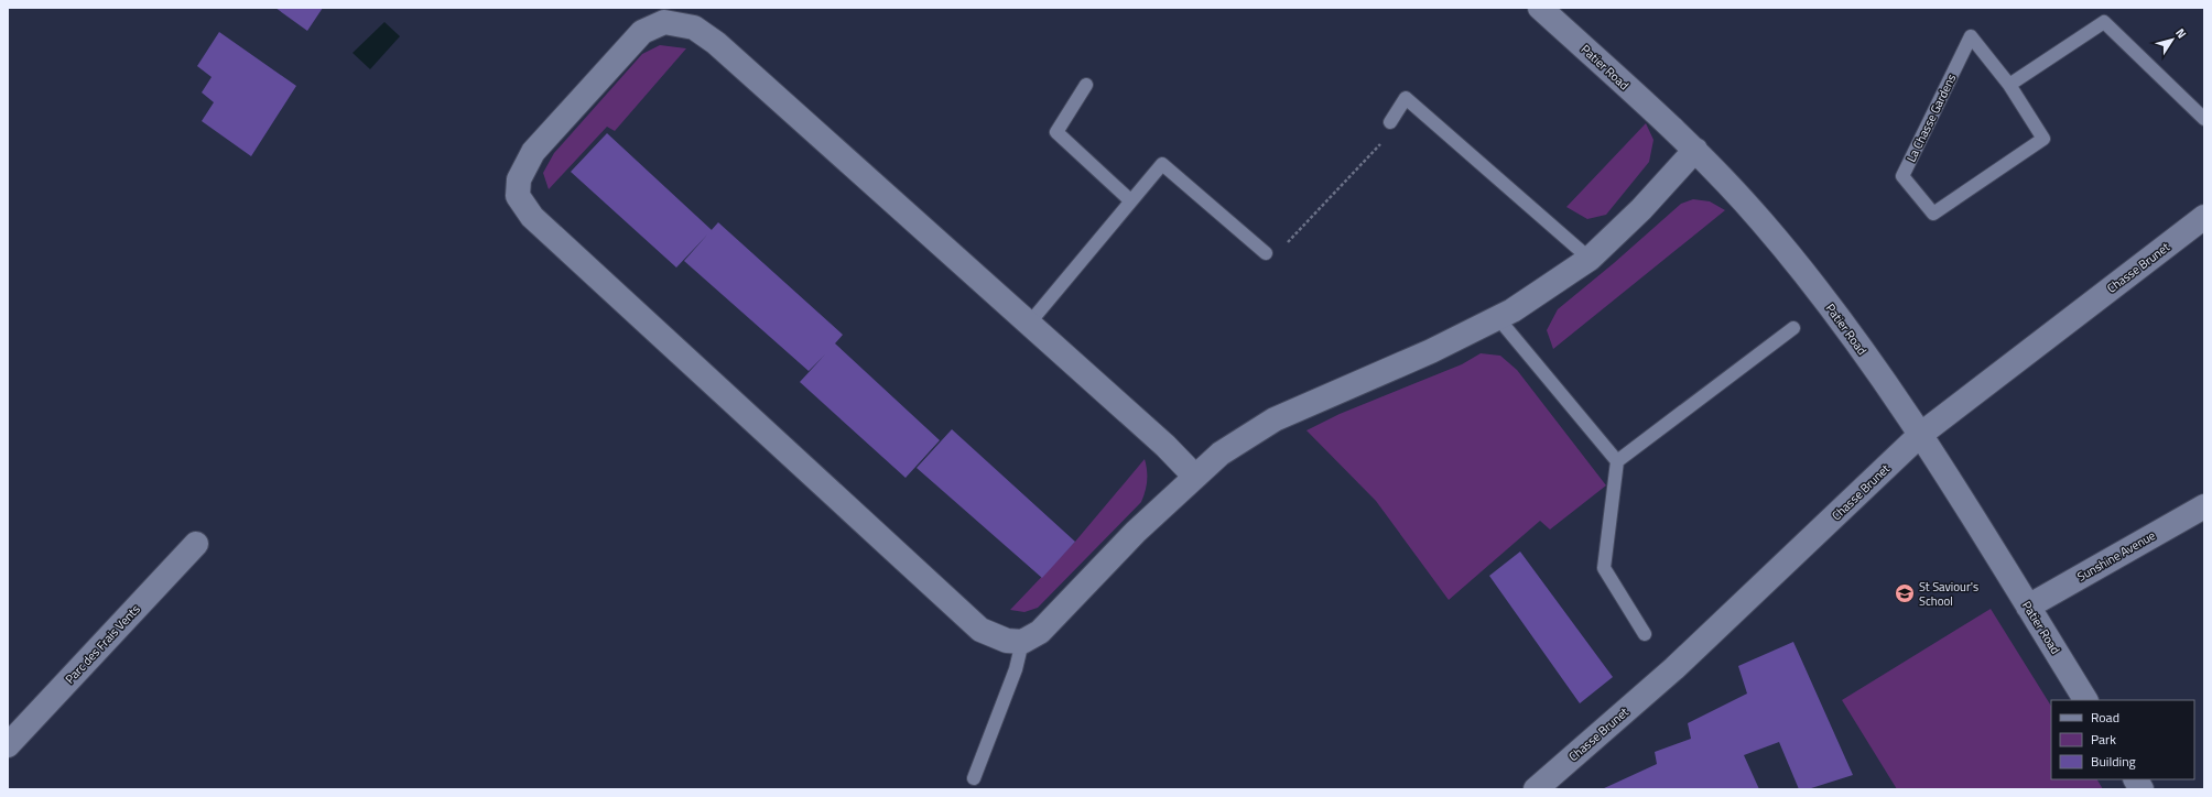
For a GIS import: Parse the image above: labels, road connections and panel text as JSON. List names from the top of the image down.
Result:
{
  "streets": {
    "street": [
      "Patier Road",
      "Chasse Brunet",
      "Sunshine Avenue",
      "Parc des Frais Vents"
    ],
    "lane": ["La Chasse Gardens"]
  },
  "crossings": [
    ["Patier Road", "Chasse Brunet"],
    ["Patier Road", "Sunshine Avenue"]
  ],
  "places": {
    "school or university": ["St Saviour's School"]
  },
  "legend": ["Road", "Park", "Building"],
  "north": "top right"
}
